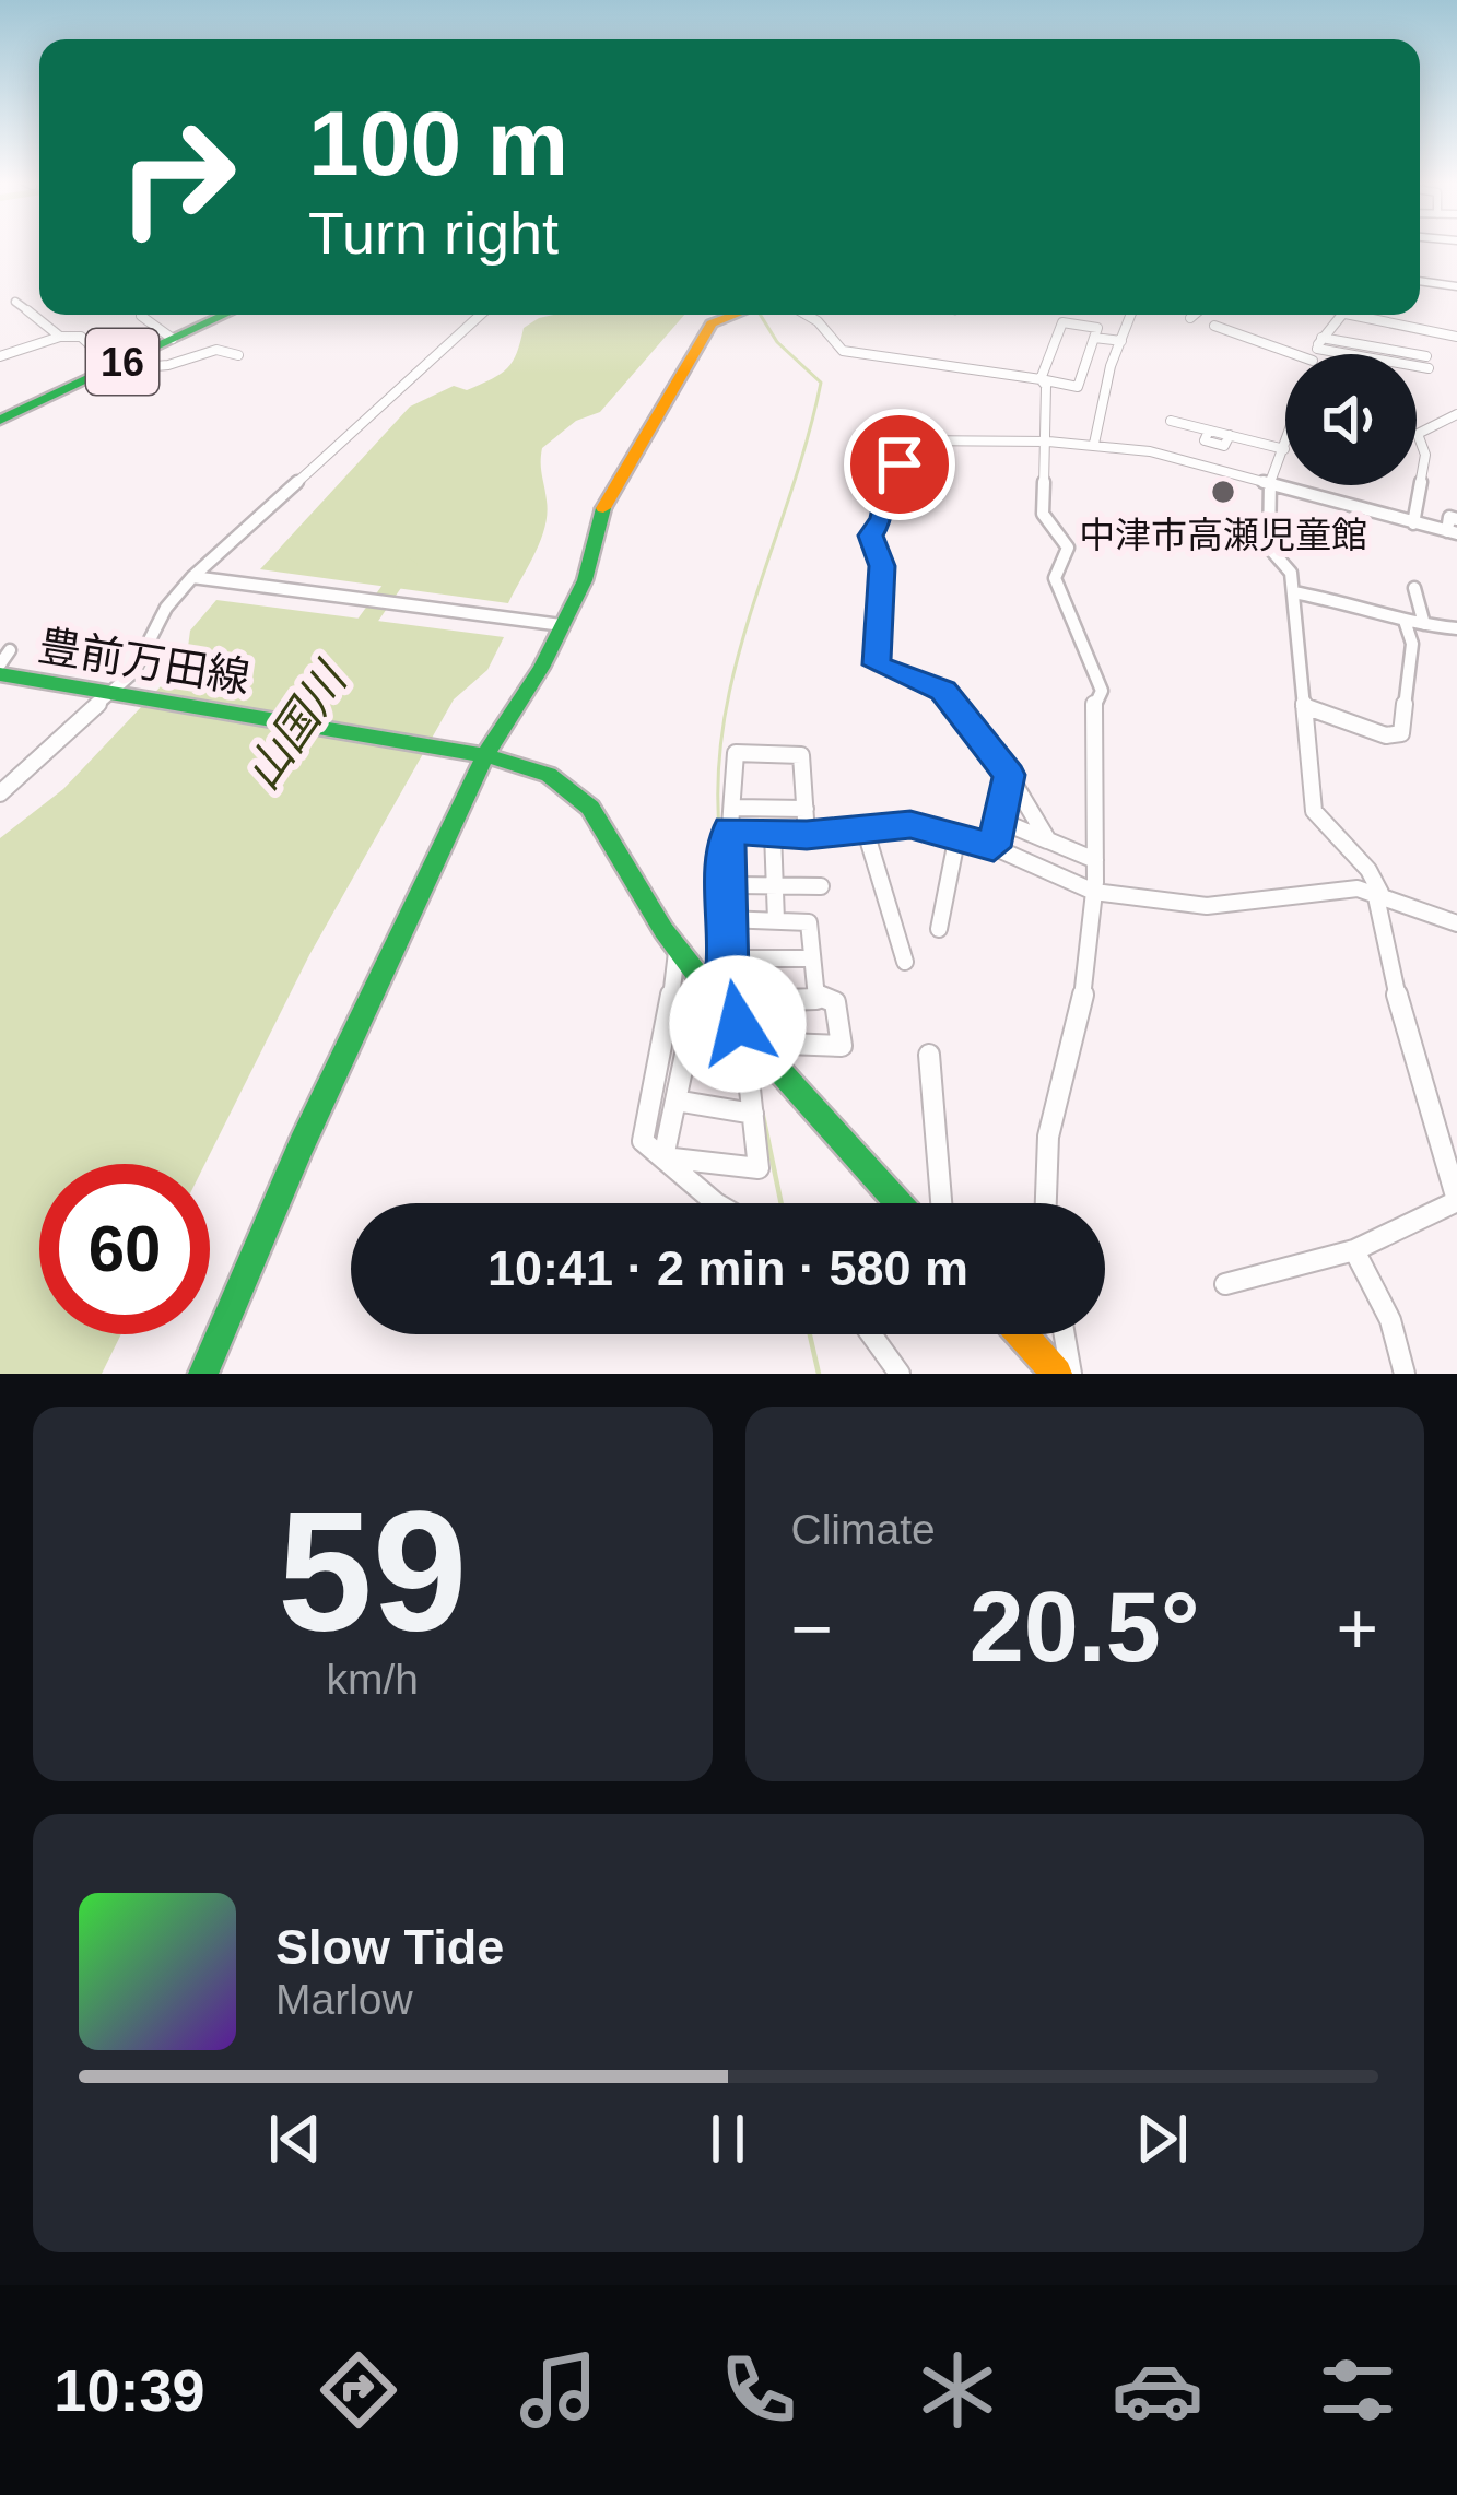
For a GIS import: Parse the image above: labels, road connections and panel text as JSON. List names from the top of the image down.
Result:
{
  "streets": {
    "street": ["16", "豊前万田線"]
  },
  "water": ["山国川"],
  "places": ["中津市高瀬児童館"],
  "page": {
    "turn": ["100 m", "Turn right"],
    "limit": "60",
    "trip": "10:41 · 2 min · 580 m",
    "tile": [
      ["59", "km/h"],
      "Climate"
    ],
    "heat": ["−", "20.5°", "+"],
    "song": ["Slow Tide", "Marlow"],
    "tabs": "10:39"
  }
}
